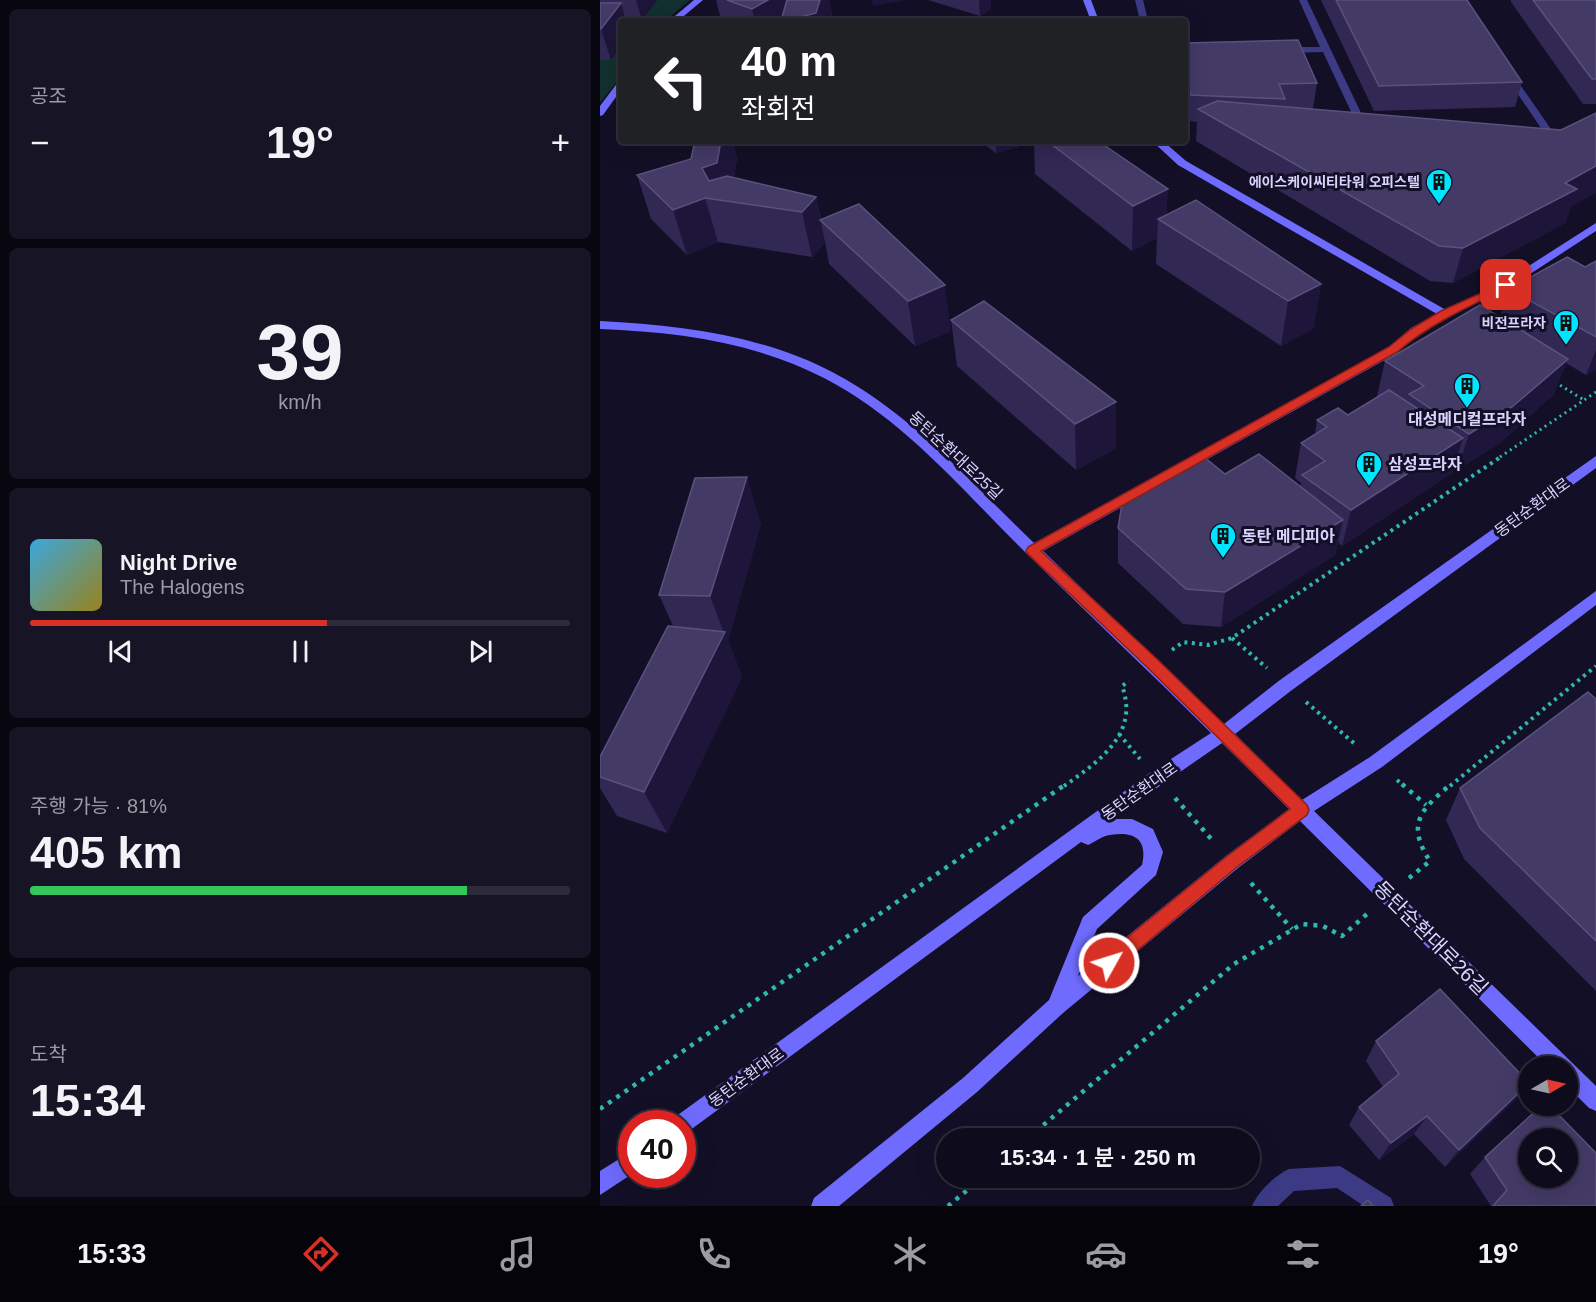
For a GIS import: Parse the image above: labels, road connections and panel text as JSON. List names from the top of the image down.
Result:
{
  "streets": {
    "street": ["동탄순환대로25길", "동탄순환대로", "동탄순환대로26길"]
  },
  "crossings": [
    ["동탄순환대로25길", "동탄순환대로"],
    ["동탄순환대로25길", "동탄순환대로26길"],
    ["동탄순환대로", "동탄순환대로26길"]
  ],
  "places": {
    "building": [
      "에이스케이씨티타워 오피스텔",
      "비전프라자",
      "대성메디컬프라자",
      "삼성프라자",
      "동탄 메디피아"
    ]
  },
  "north": "right",
  "page": {
    "tile": [
      "공조",
      ["39", "km/h"],
      ["주행 가능 · 81%", "405 km"],
      ["도착", "15:34"]
    ],
    "turn": ["40 m", "좌회전"],
    "heat": ["−", "19°", "+"],
    "song": ["Night Drive", "The Halogens"],
    "limit": "40",
    "trip": "15:34 · 1 분 · 250 m",
    "tabs": ["15:33", "19°"]
  }
}
